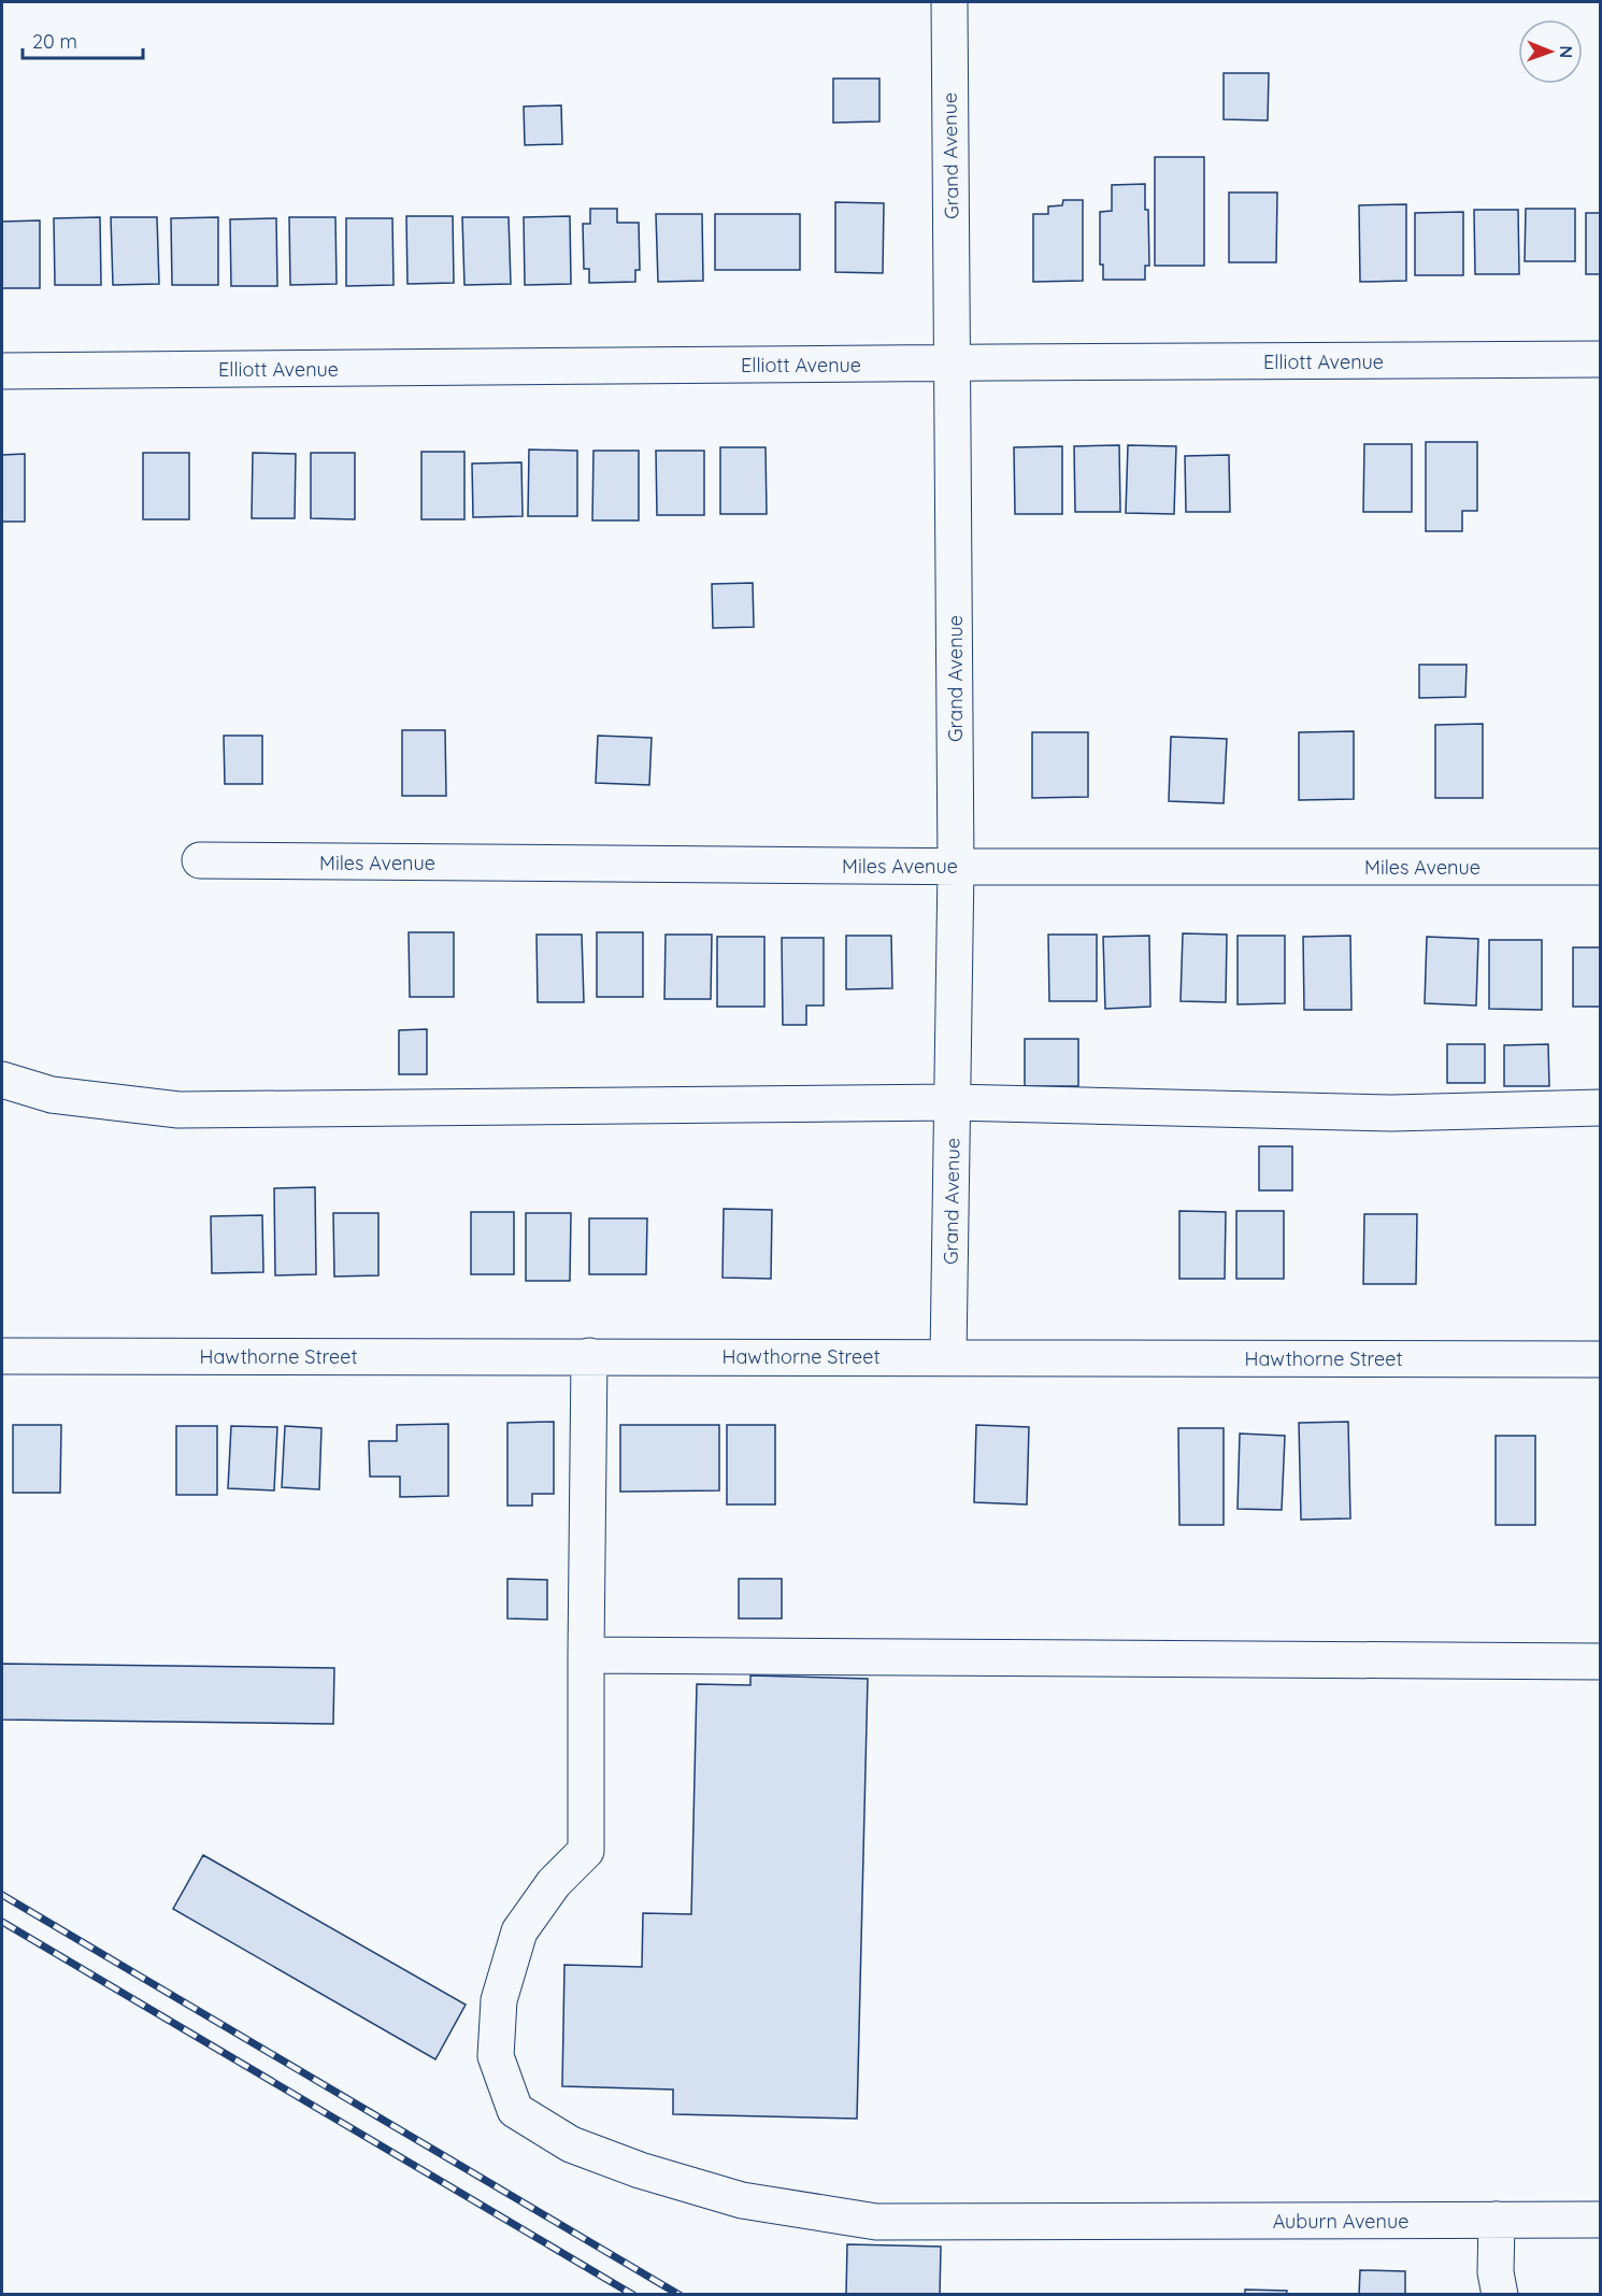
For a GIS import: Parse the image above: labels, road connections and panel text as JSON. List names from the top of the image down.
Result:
{
  "streets": {
    "street": [
      "Grand Avenue",
      "Elliott Avenue",
      "Miles Avenue",
      "Hawthorne Street",
      "Auburn Avenue"
    ]
  },
  "crossings": [
    ["Grand Avenue", "Elliott Avenue"],
    ["Grand Avenue", "Miles Avenue"],
    ["Grand Avenue", "Hawthorne Street"],
    ["Hawthorne Street", "Auburn Avenue"]
  ],
  "scale_bar": "20 m",
  "north": "right"
}
